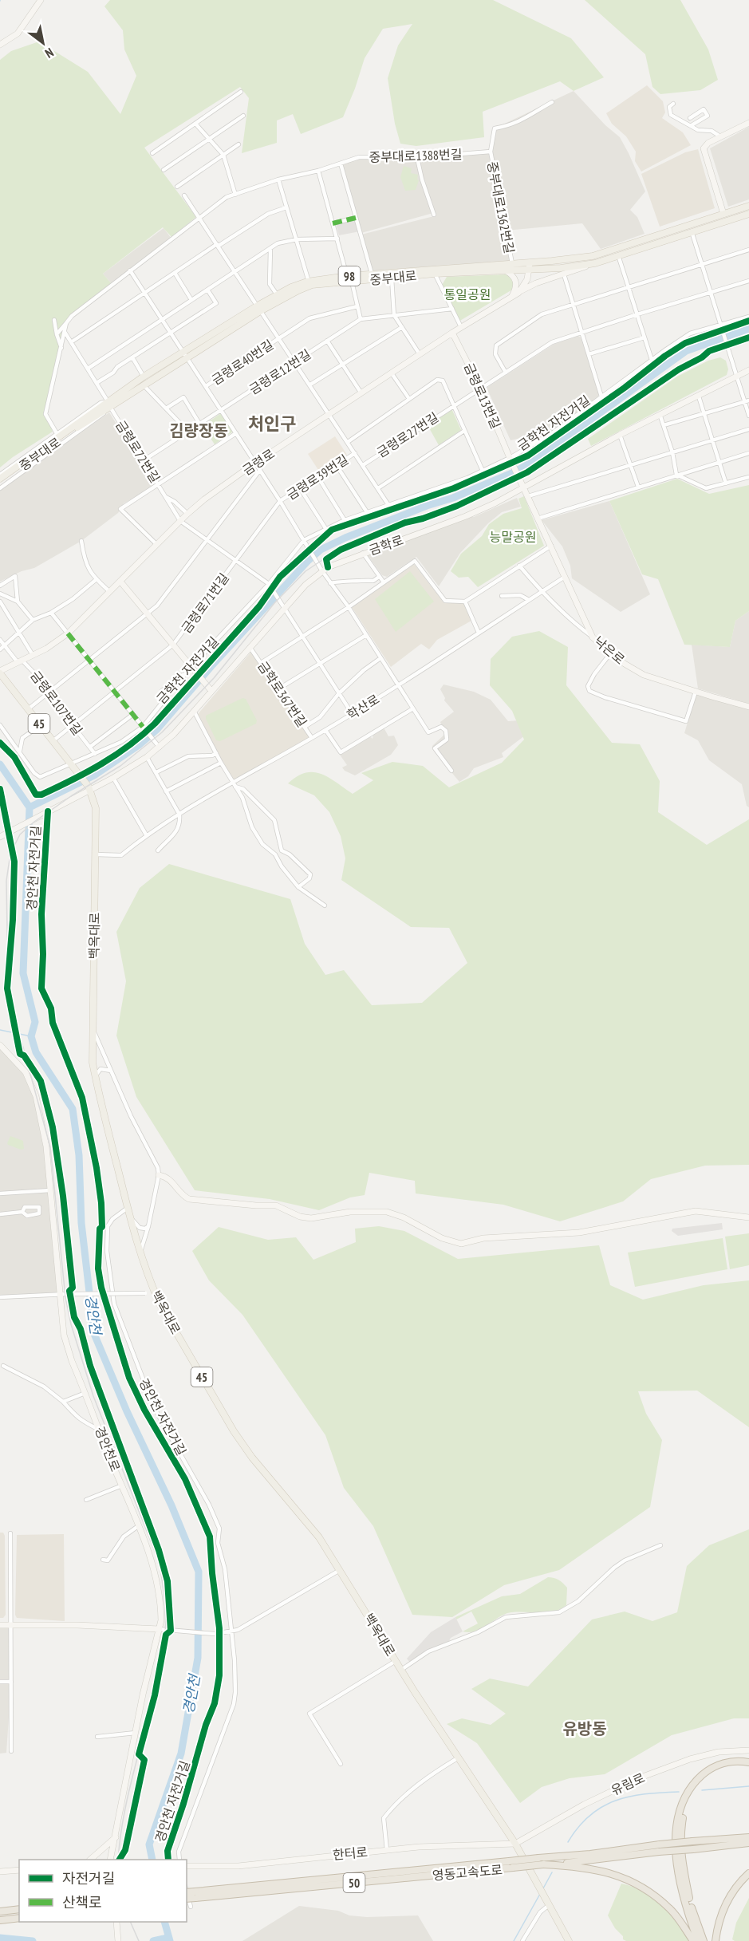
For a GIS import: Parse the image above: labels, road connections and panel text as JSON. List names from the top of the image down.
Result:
{
  "streets": {
    "highway": ["영동고속도로", "50"],
    "main road": [
      "98",
      "중부대로",
      "금령로13번길",
      "금령로",
      "금학로",
      "낙은로",
      "45",
      "백옥대로",
      "경안천로",
      "유림로",
      "한터로"
    ],
    "street": [
      "중부대로1388번길",
      "중부대로1362번길",
      "금령로40번길",
      "금령로12번길",
      "금령로27번길",
      "금령로72번길",
      "금령로39번길",
      "금령로71번길",
      "금학로367번길",
      "금령로107번길",
      "학산로"
    ],
    "cycle path": ["금학천 자전거길", "경안천 자전거길"]
  },
  "crossings": [
    ["중부대로1388번길", "중부대로1362번길"],
    ["중부대로1388번길", "금령로40번길"],
    ["중부대로1362번길", "중부대로"],
    ["중부대로", "금령로40번길"],
    ["중부대로", "금령로72번길"],
    ["중부대로", "금령로"],
    ["금령로40번길", "금령로12번길"],
    ["금령로40번길", "금령로"],
    ["금령로40번길", "금령로39번길"],
    ["금령로12번길", "금령로72번길"],
    ["금령로13번길", "금령로"],
    ["금령로13번길", "금학로"],
    ["금령로13번길", "낙은로"],
    ["금령로27번길", "금령로39번길"],
    ["금령로72번길", "금령로"],
    ["금령로72번길", "금령로71번길"],
    ["금령로", "금령로39번길"],
    ["금령로", "금령로71번길"],
    ["금령로", "금령로107번길"],
    ["금령로", "백옥대로"],
    ["금학로", "낙은로"],
    ["금학로", "금학로367번길"],
    ["금학로", "백옥대로"],
    ["금령로71번길", "금령로107번길"],
    ["금령로71번길", "백옥대로"],
    ["낙은로", "학산로"],
    ["금학로367번길", "학산로"],
    ["학산로", "백옥대로"],
    ["45", "백옥대로"],
    ["백옥대로", "유림로"],
    ["백옥대로", "한터로"],
    ["유림로", "한터로"]
  ],
  "districts": ["처인구", "김량장동", "유방동"],
  "water": ["경안천"],
  "parks": ["통일공원", "능말공원"],
  "legend": ["자전거길", "산책로"],
  "north": "bottom right"
}
